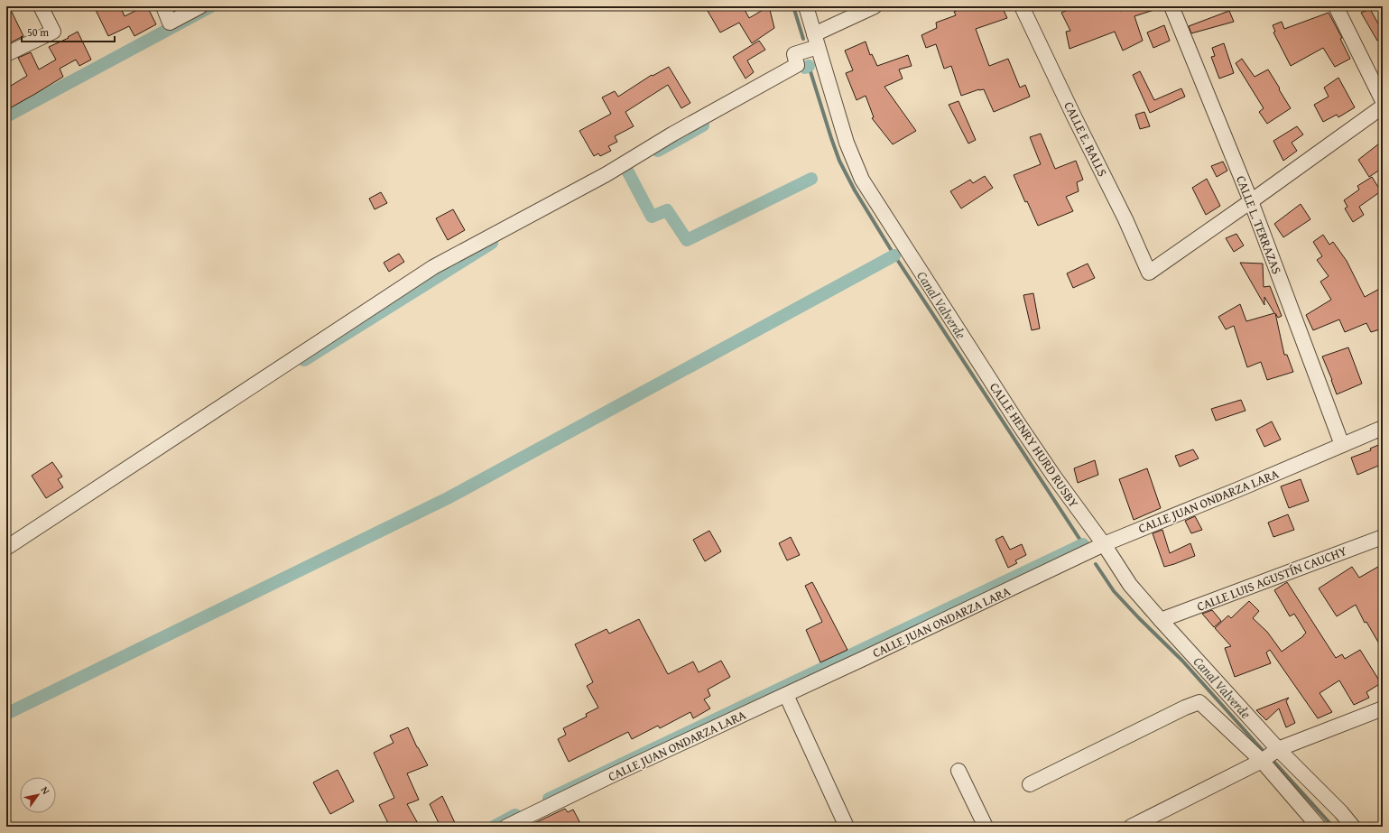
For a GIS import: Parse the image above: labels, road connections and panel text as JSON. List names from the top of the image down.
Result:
{
  "streets": {
    "street": [
      "CALLE E. BALLS",
      "CALLE L. TERRAZAS",
      "CALLE HENRY HURD RUSBY",
      "CALLE JUAN ONDARZA LARA",
      "CALLE LUIS AGUSTÍN CAUCHY"
    ]
  },
  "crossings": [
    ["CALLE E. BALLS", "CALLE L. TERRAZAS"],
    ["CALLE L. TERRAZAS", "CALLE JUAN ONDARZA LARA"],
    ["CALLE HENRY HURD RUSBY", "CALLE JUAN ONDARZA LARA"],
    ["CALLE HENRY HURD RUSBY", "CALLE LUIS AGUSTÍN CAUCHY"]
  ],
  "water": ["Canal Valverde"],
  "scale_bar": "50 m",
  "north": "top right"
}
